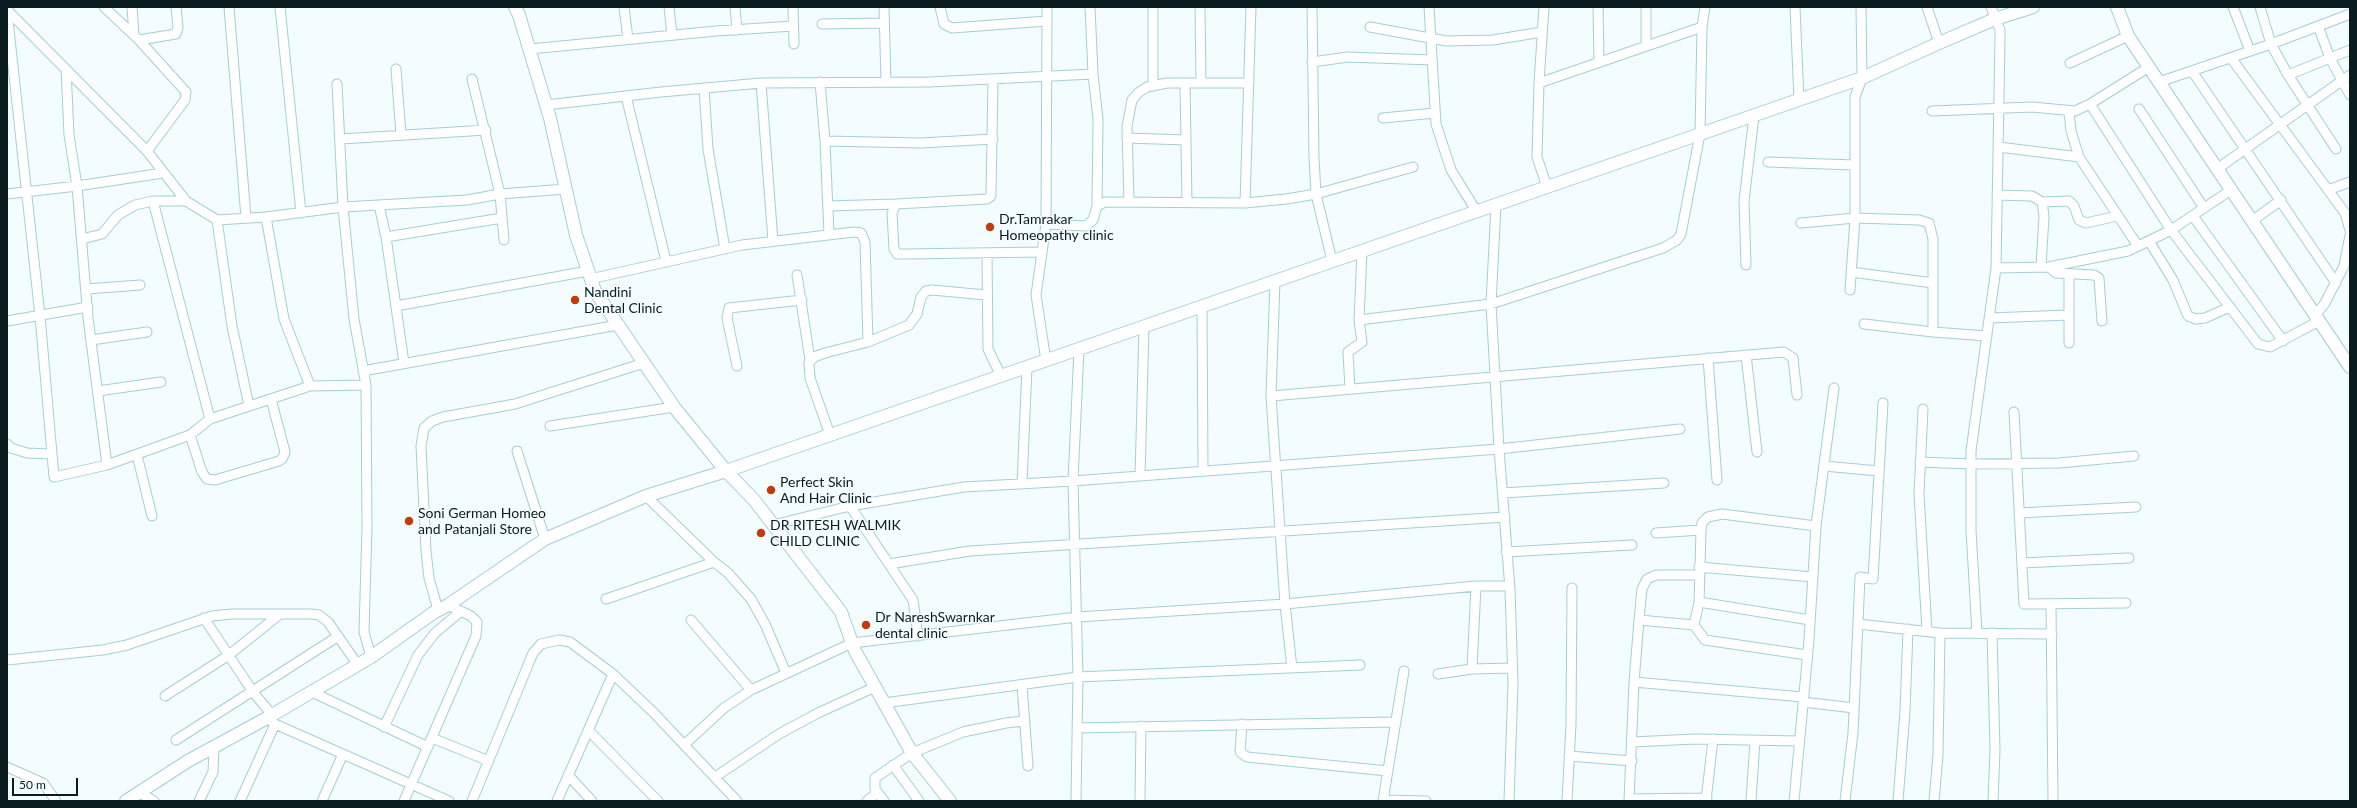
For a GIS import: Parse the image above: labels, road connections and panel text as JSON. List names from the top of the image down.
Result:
{
  "places": [
    "Dr.Tamrakar Homeopathy clinic",
    "Nandini Dental Clinic",
    "Perfect Skin And Hair Clinic",
    "Soni German Homeo and Patanjali Store",
    "DR RITESH WALMIK CHILD CLINIC",
    "Dr NareshSwarnkar dental clinic"
  ],
  "scale_bar": "50 m"
}
